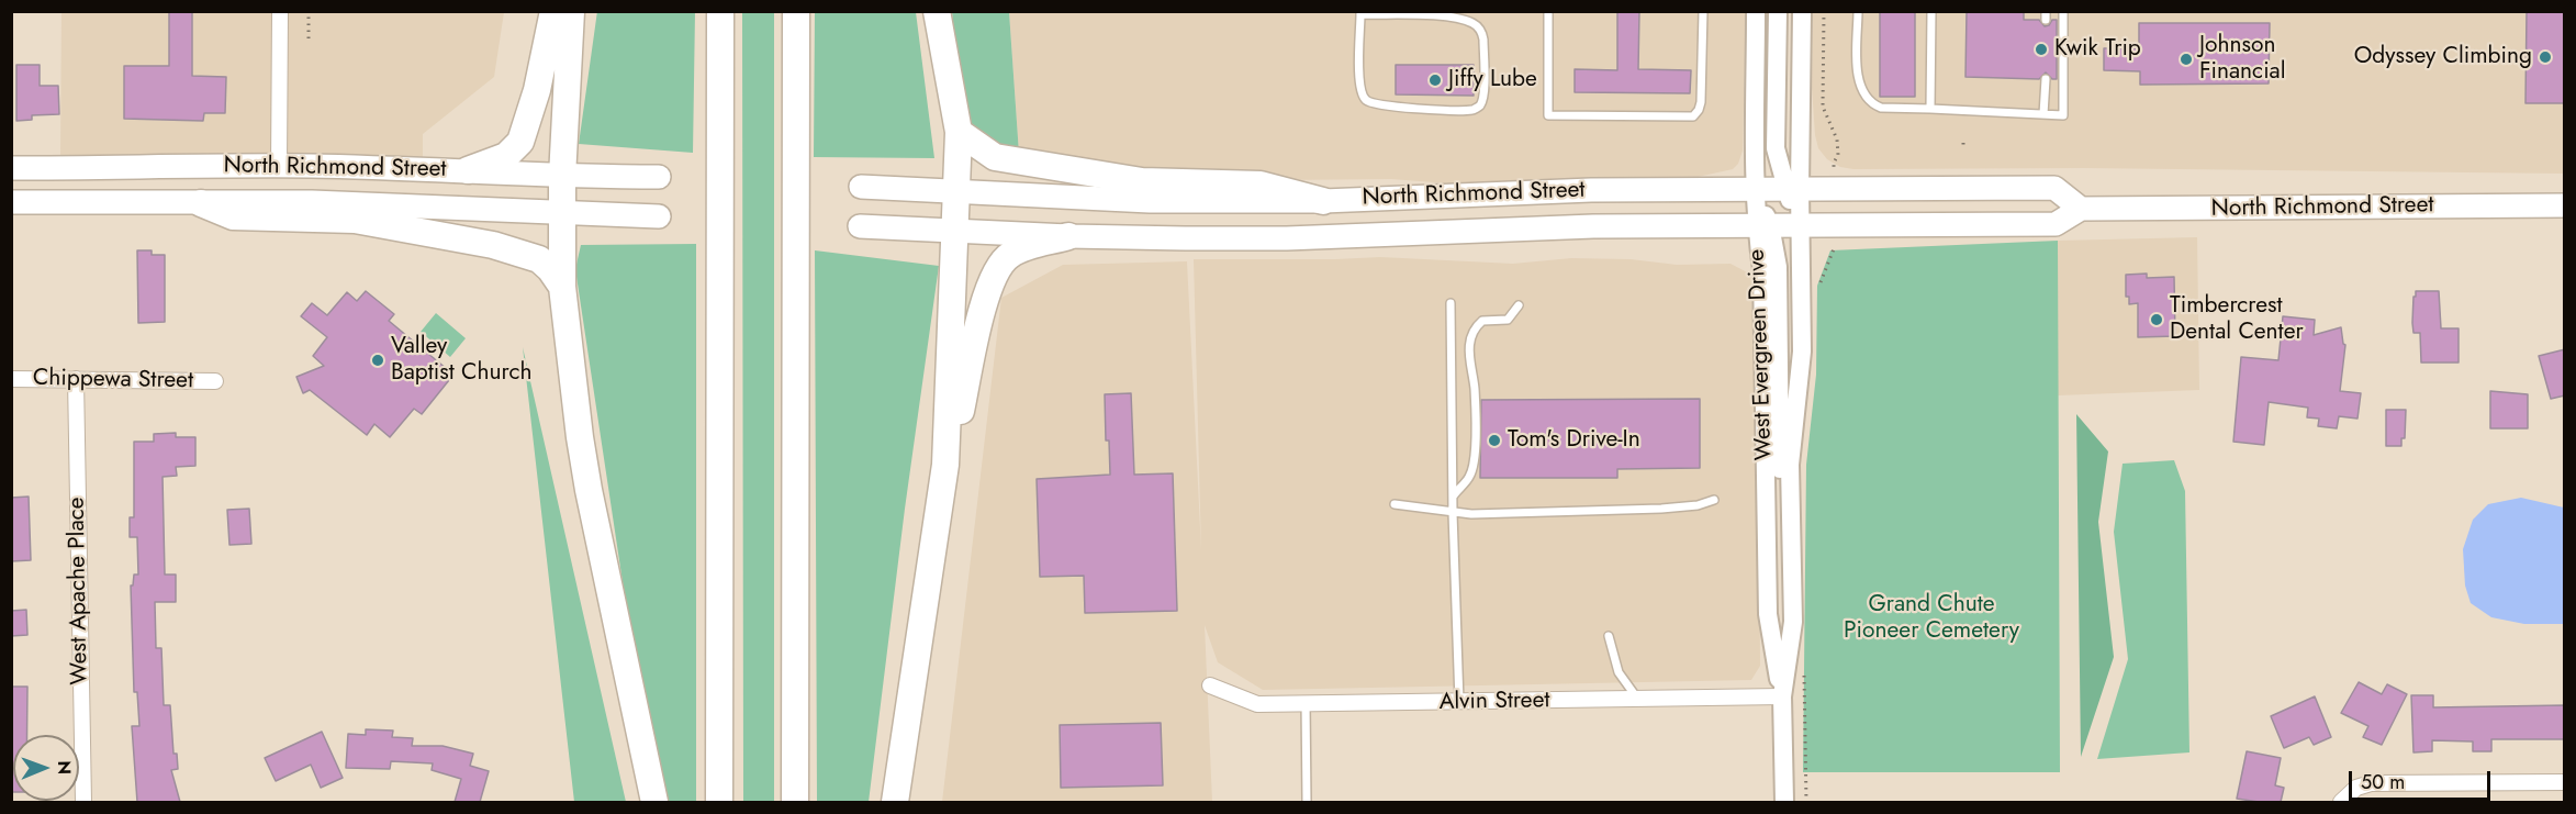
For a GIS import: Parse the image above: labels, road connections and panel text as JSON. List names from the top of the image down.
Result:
{
  "streets": {
    "main road": ["North Richmond Street"],
    "street": [
      "West Evergreen Drive",
      "Chippewa Street",
      "West Apache Place",
      "Alvin Street"
    ]
  },
  "crossings": [
    ["North Richmond Street", "West Evergreen Drive"],
    ["West Evergreen Drive", "Alvin Street"],
    ["Chippewa Street", "West Apache Place"]
  ],
  "parks": ["Grand Chute Pioneer Cemetery"],
  "places": [
    "Kwik Trip",
    "Odyssey Climbing",
    "Johnson Financial",
    "Jiffy Lube",
    "Timbercrest Dental Center",
    "Valley Baptist Church",
    "Tom's Drive-In"
  ],
  "scale_bar": "50 m",
  "north": "right"
}
